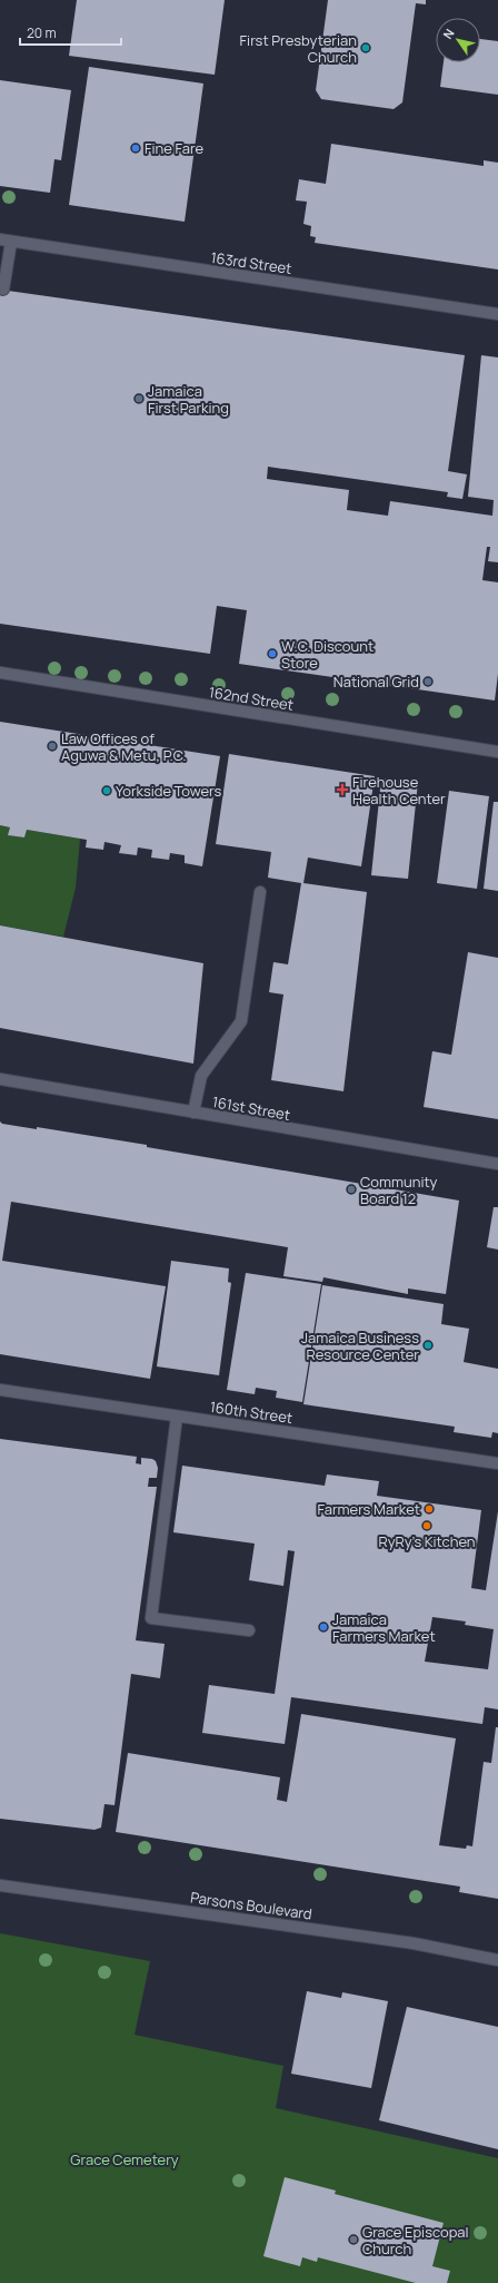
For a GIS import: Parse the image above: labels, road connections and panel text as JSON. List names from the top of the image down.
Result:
{
  "streets": {
    "street": [
      "163rd Street",
      "162nd Street",
      "161st Street",
      "160th Street",
      "Parsons Boulevard"
    ]
  },
  "parks": ["Grace Cemetery"],
  "places": {
    "other": [
      "First Presbyterian Church",
      "Fine Fare",
      "Jamaica First Parking",
      "W.C. Discount Store",
      "National Grid",
      "Law Offices of Aguwa & Metu, P.C.",
      "Yorkside Towers",
      "Community Board 12",
      "Jamaica Business Resource Center",
      "Farmers Market",
      "RyRy’s Kitchen",
      "Jamaica Farmers Market",
      "Grace Episcopal Church"
    ],
    "health": ["Firehouse Health Center"]
  },
  "scale_bar": "20 m",
  "north": "top left"
}
